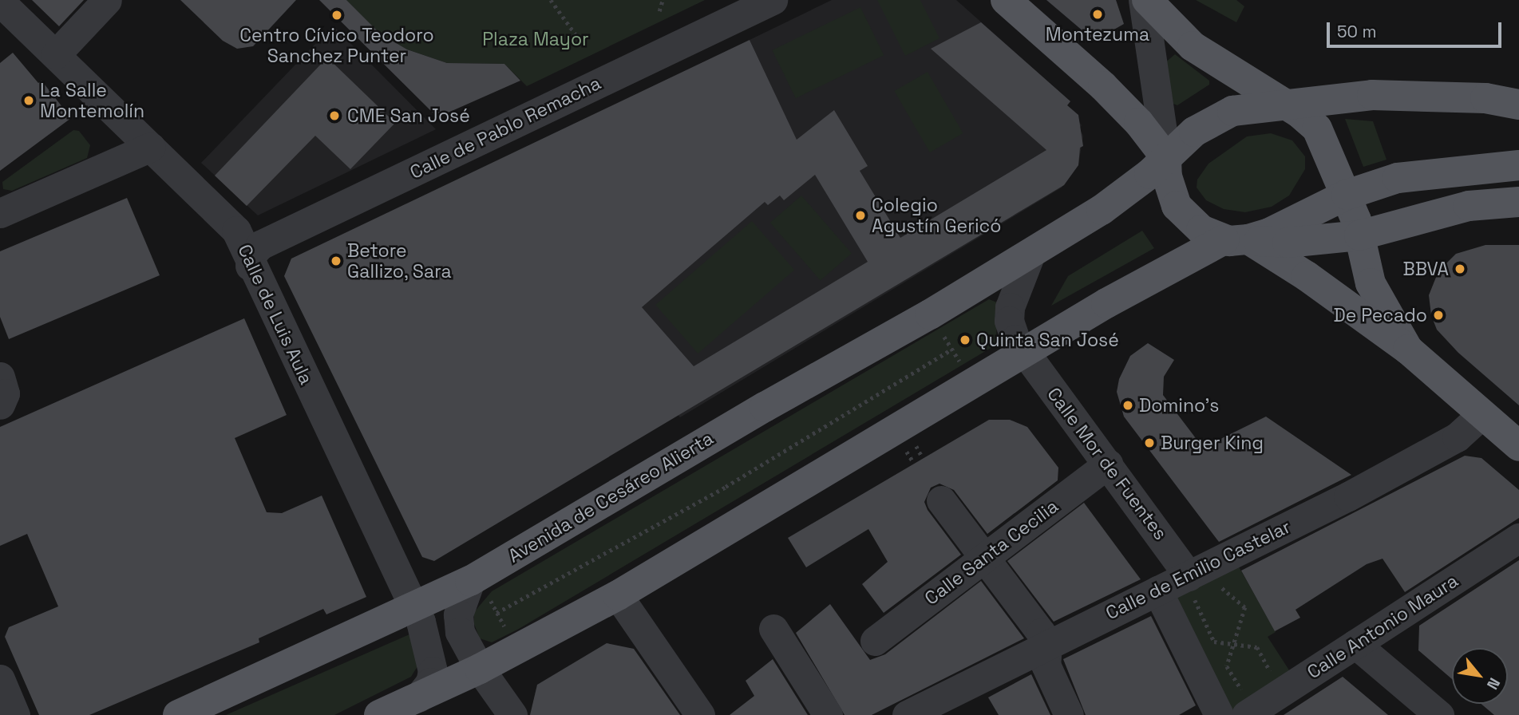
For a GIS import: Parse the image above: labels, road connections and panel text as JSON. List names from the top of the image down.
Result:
{
  "streets": {
    "main road": ["Avenida de Cesáreo Alierta"],
    "street": [
      "Calle de Pablo Remacha",
      "Calle de Luis Aula",
      "Calle Mor de Fuentes",
      "Calle Santa Cecilia",
      "Calle de Emilio Castelar",
      "Calle Antonio Maura"
    ]
  },
  "crossings": [
    ["Calle de Pablo Remacha", "Calle de Luis Aula"],
    ["Calle de Luis Aula", "Avenida de Cesáreo Alierta"],
    ["Calle Mor de Fuentes", "Calle Santa Cecilia"],
    ["Calle Mor de Fuentes", "Calle de Emilio Castelar"]
  ],
  "parks": ["Plaza Mayor"],
  "places": [
    "Montezuma",
    "Centro Cívico Teodoro Sanchez Punter",
    "La Salle Montemolín",
    "CME San José",
    "Colegio Agustín Gericó",
    "Betore Gallizo, Sara",
    "BBVA",
    "De Pecado",
    "Quinta San José",
    "Domino's",
    "Burger King"
  ],
  "scale_bar": "50 m",
  "north": "bottom right"
}
